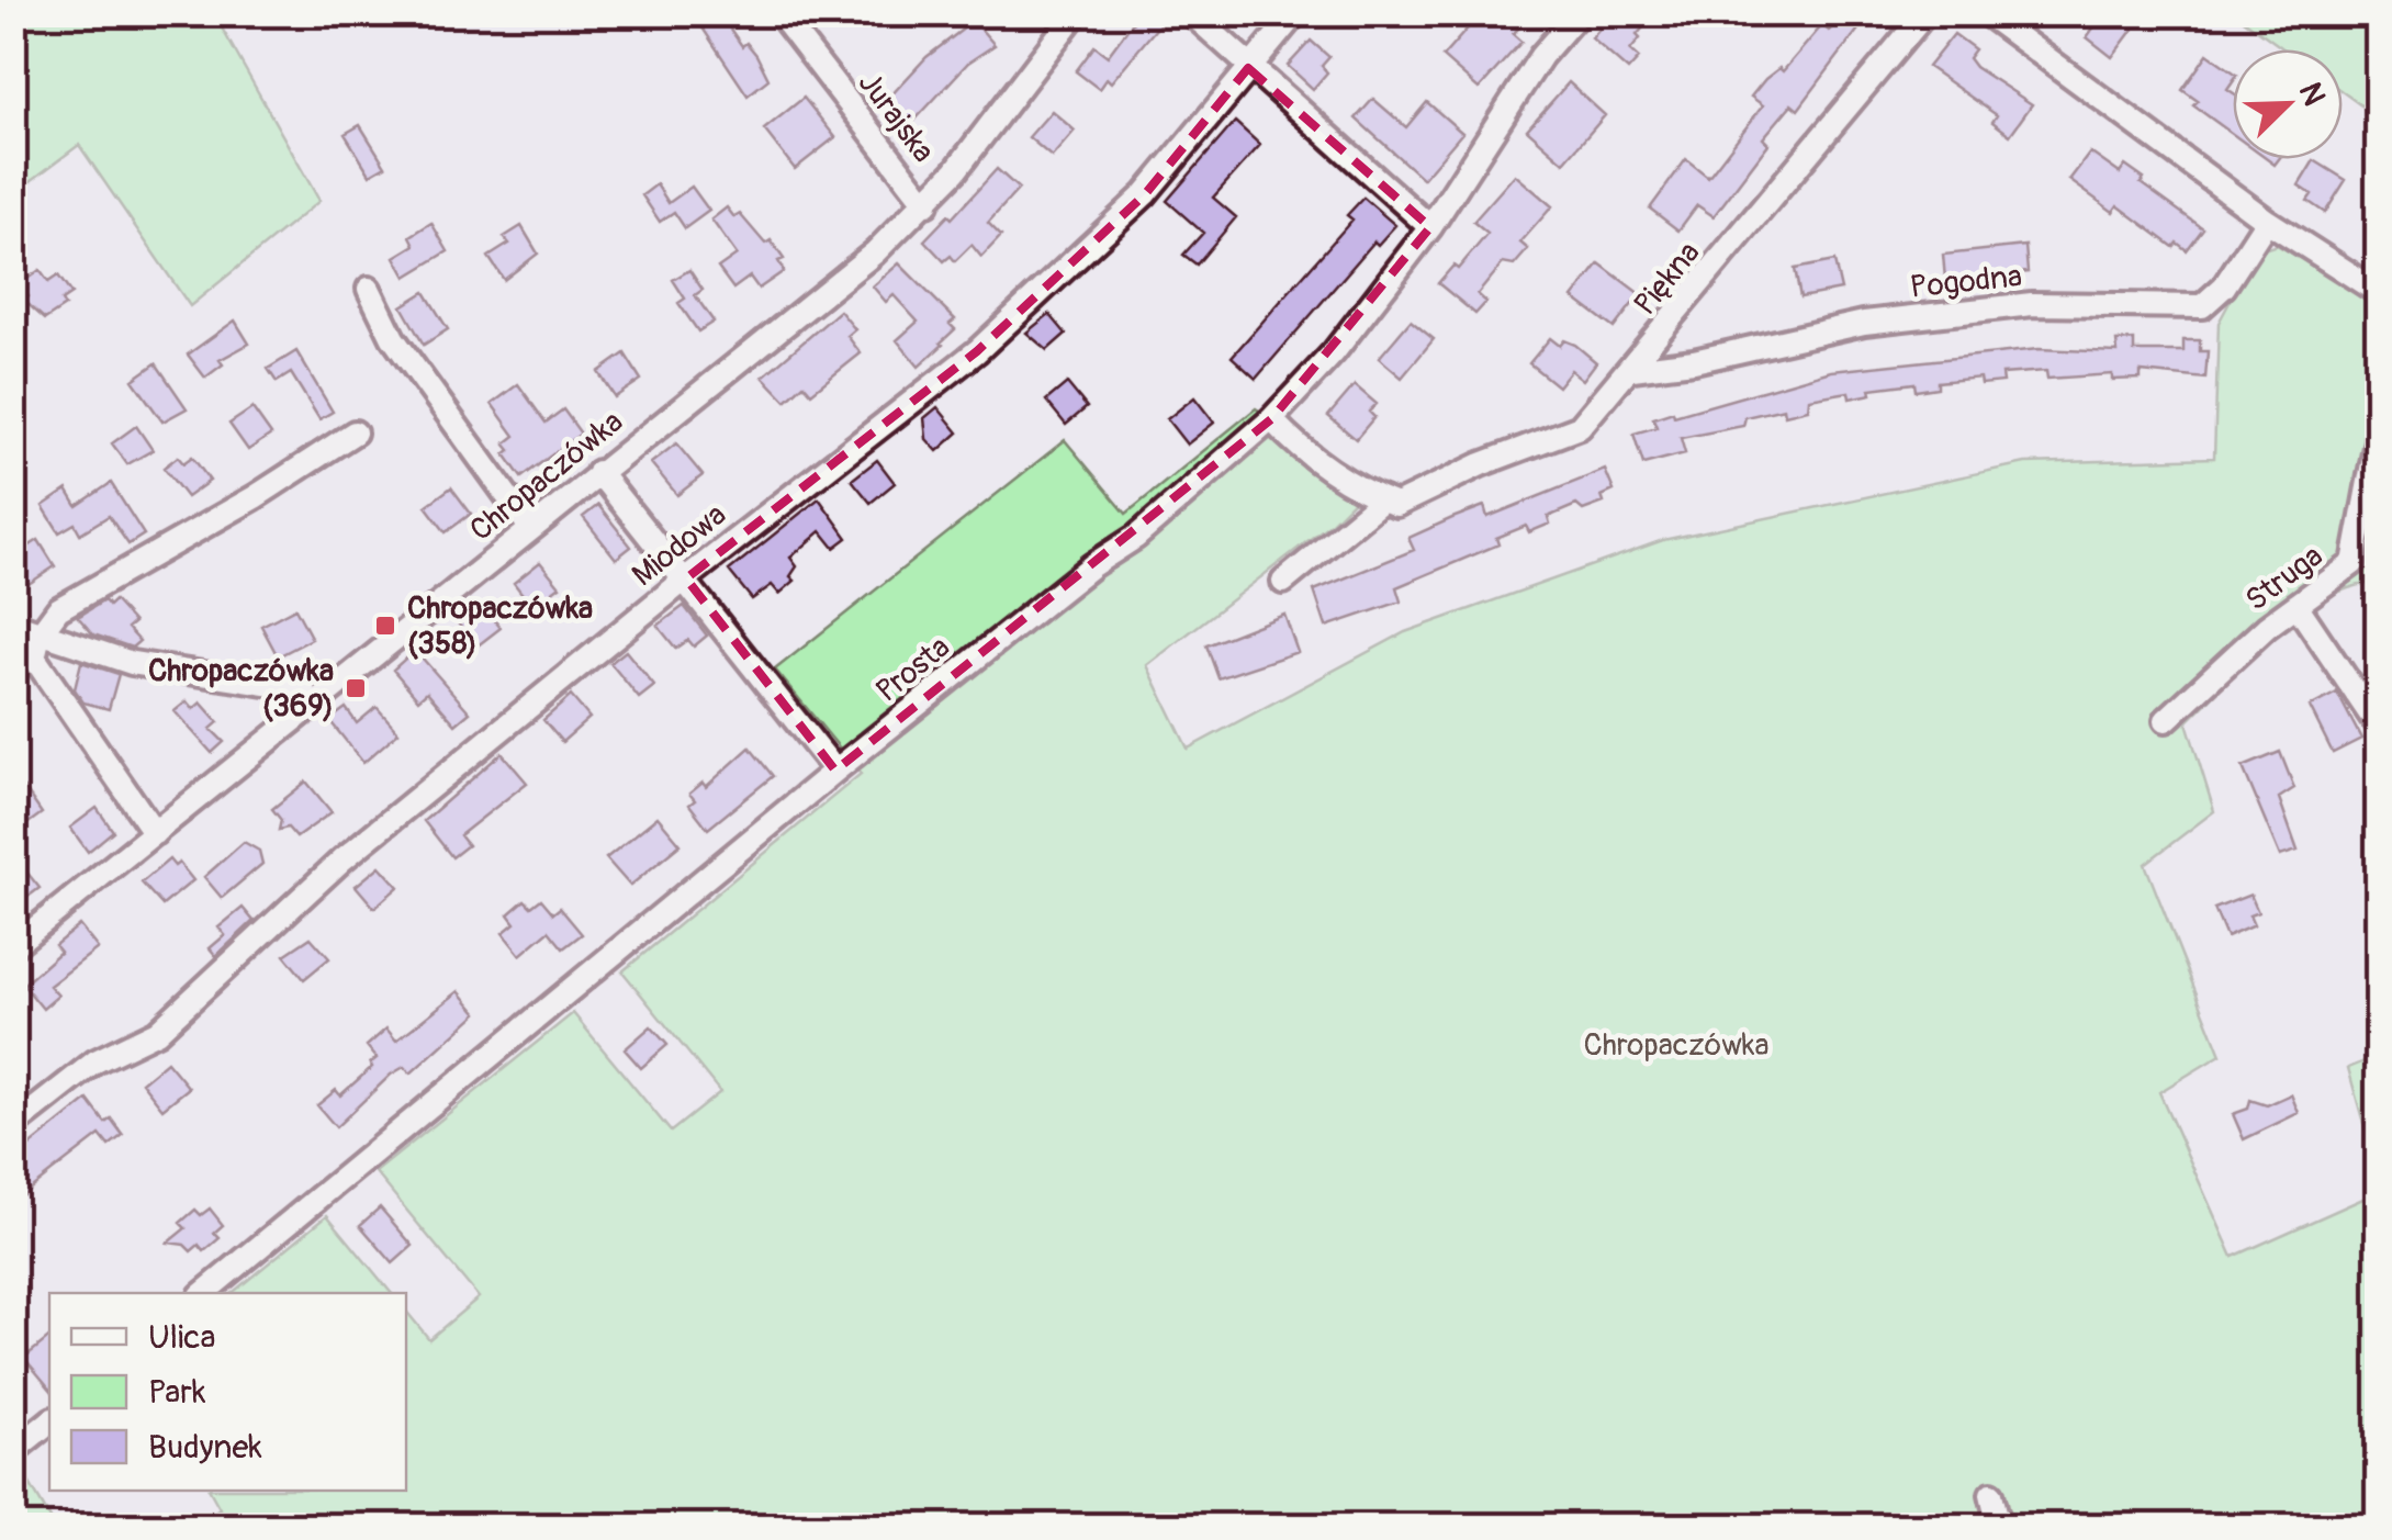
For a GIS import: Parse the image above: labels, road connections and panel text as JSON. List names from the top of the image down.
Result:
{
  "streets": {
    "street": [
      "Jurajska",
      "Piękna",
      "Pogodna",
      "Chropaczówka",
      "Miodowa",
      "Struga",
      "Prosta"
    ]
  },
  "crossings": [
    ["Jurajska", "Chropaczówka"],
    ["Piękna", "Pogodna"]
  ],
  "parks": ["Chropaczówka"],
  "places": {
    "transit": ["Chropaczówka (358)", "Chropaczówka (369)"]
  },
  "legend": ["Ulica", "Park", "Budynek"],
  "north": "top right"
}
